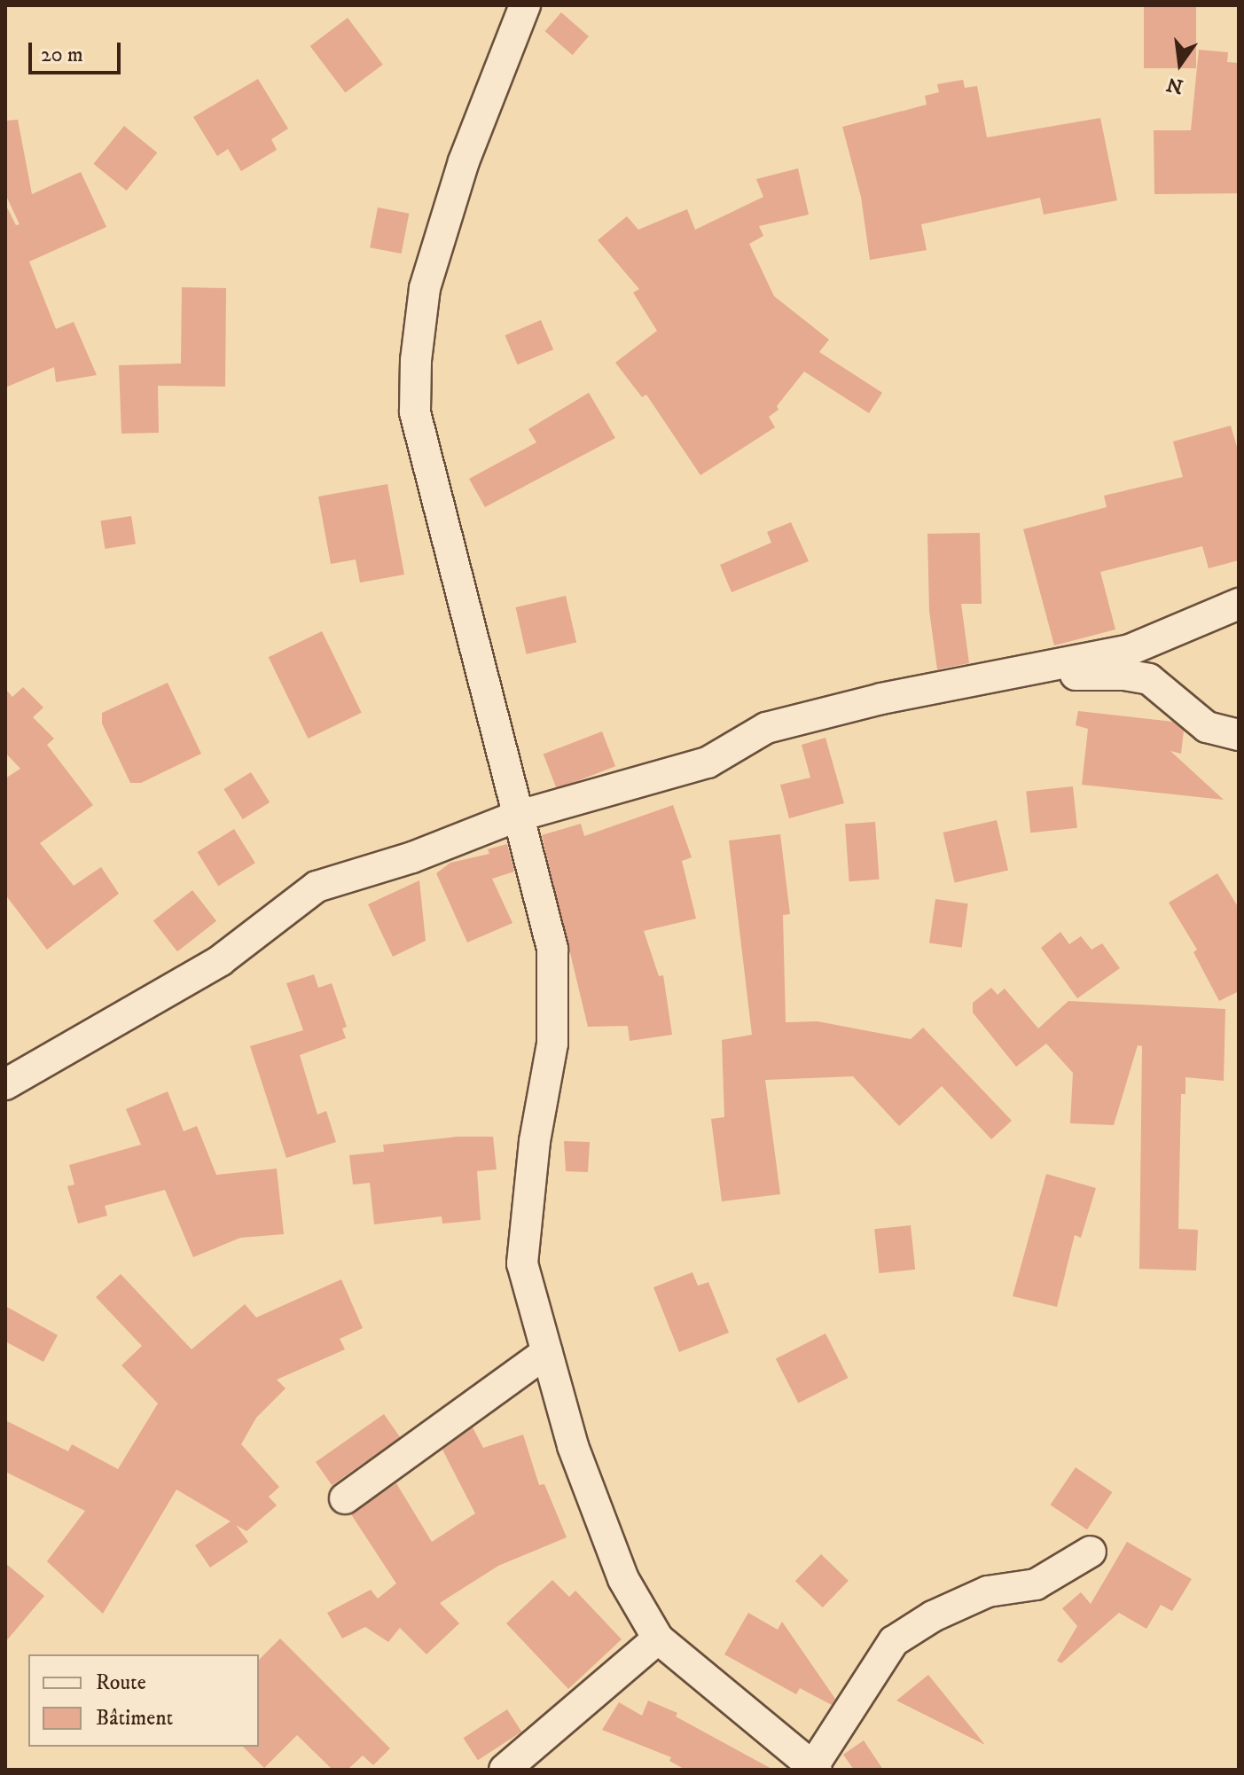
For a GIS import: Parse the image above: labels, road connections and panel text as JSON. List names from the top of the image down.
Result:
{
  "legend": ["Route", "Bâtiment"],
  "scale_bar": "20 m",
  "north": "bottom"
}
